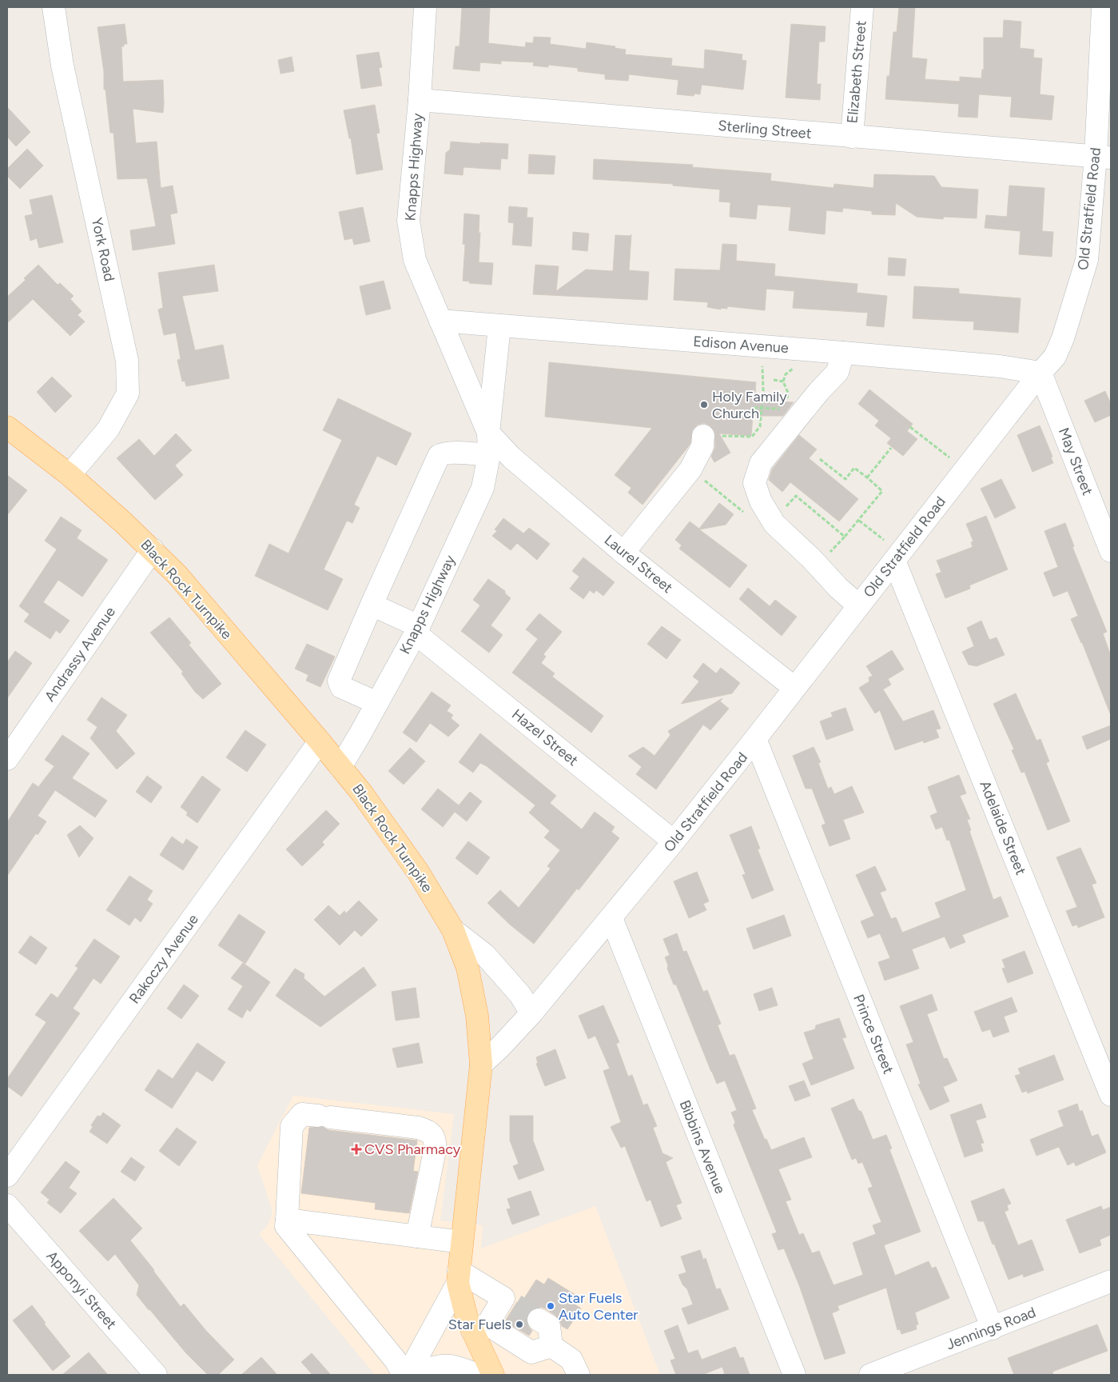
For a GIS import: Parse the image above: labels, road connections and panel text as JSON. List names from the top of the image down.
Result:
{
  "streets": {
    "main road": ["Black Rock Turnpike"],
    "street": [
      "Elizabeth Street",
      "Sterling Street",
      "Knapps Highway",
      "Old Stratfield Road",
      "York Road",
      "Edison Avenue",
      "May Street",
      "Laurel Street",
      "Andrassy Avenue",
      "Hazel Street",
      "Adelaide Street",
      "Rakoczy Avenue",
      "Prince Street",
      "Bibbins Avenue",
      "Apponyi Street",
      "Jennings Road"
    ]
  },
  "crossings": [
    ["Elizabeth Street", "Sterling Street"],
    ["Sterling Street", "Knapps Highway"],
    ["Sterling Street", "Old Stratfield Road"],
    ["Knapps Highway", "Edison Avenue"],
    ["Knapps Highway", "Laurel Street"],
    ["Knapps Highway", "Black Rock Turnpike"],
    ["Knapps Highway", "Hazel Street"],
    ["Old Stratfield Road", "Edison Avenue"],
    ["Old Stratfield Road", "May Street"],
    ["Old Stratfield Road", "Laurel Street"],
    ["Old Stratfield Road", "Black Rock Turnpike"],
    ["Old Stratfield Road", "Hazel Street"],
    ["Old Stratfield Road", "Adelaide Street"],
    ["Old Stratfield Road", "Prince Street"],
    ["Old Stratfield Road", "Bibbins Avenue"],
    ["York Road", "Black Rock Turnpike"],
    ["Edison Avenue", "May Street"],
    ["Black Rock Turnpike", "Andrassy Avenue"],
    ["Black Rock Turnpike", "Rakoczy Avenue"],
    ["Prince Street", "Jennings Road"]
  ],
  "places": {
    "other": ["Holy Family Church", "Star Fuels Auto Center", "Star Fuels"],
    "health": ["CVS Pharmacy"]
  }
}
